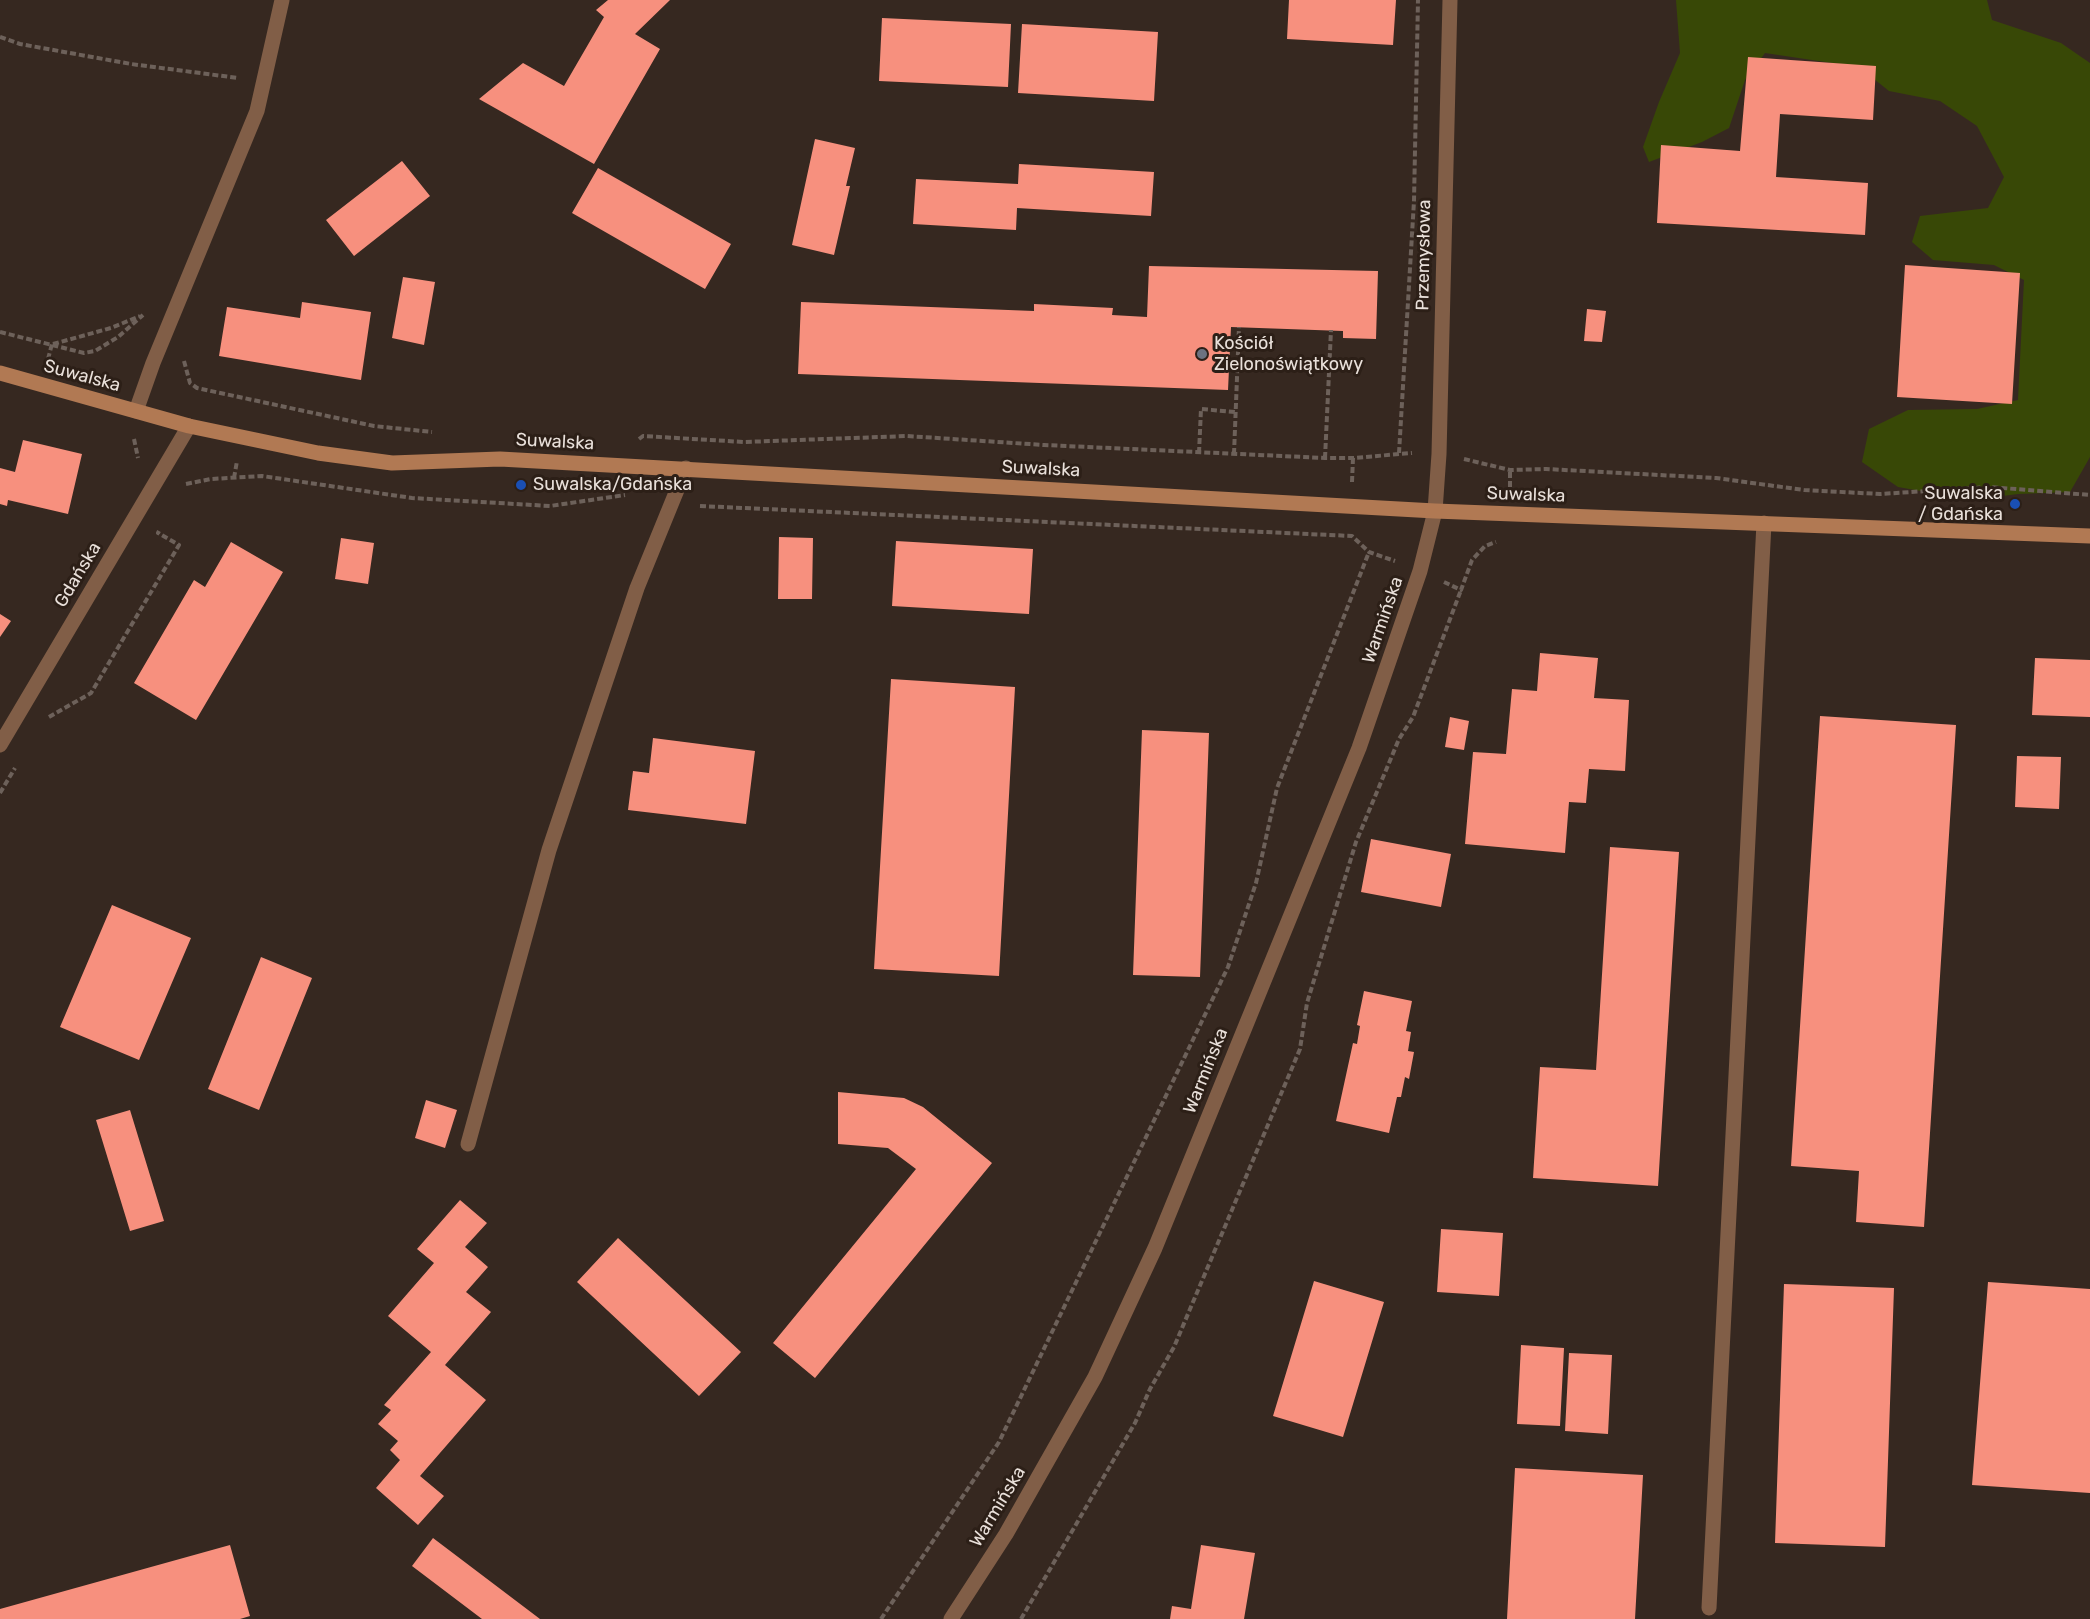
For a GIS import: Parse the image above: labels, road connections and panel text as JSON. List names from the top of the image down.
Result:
{
  "streets": {
    "street": [
      "Przemysłowa",
      "Suwalska",
      "Gdańska",
      "Warmińska"
    ]
  },
  "crossings": [
    ["Przemysłowa", "Suwalska"],
    ["Przemysłowa", "Warmińska"],
    ["Suwalska", "Gdańska"],
    ["Suwalska", "Warmińska"]
  ],
  "places": ["Kościół Zielonoświątkowy", "Suwalska/Gdańska", "Suwalska / Gdańska"]
}
